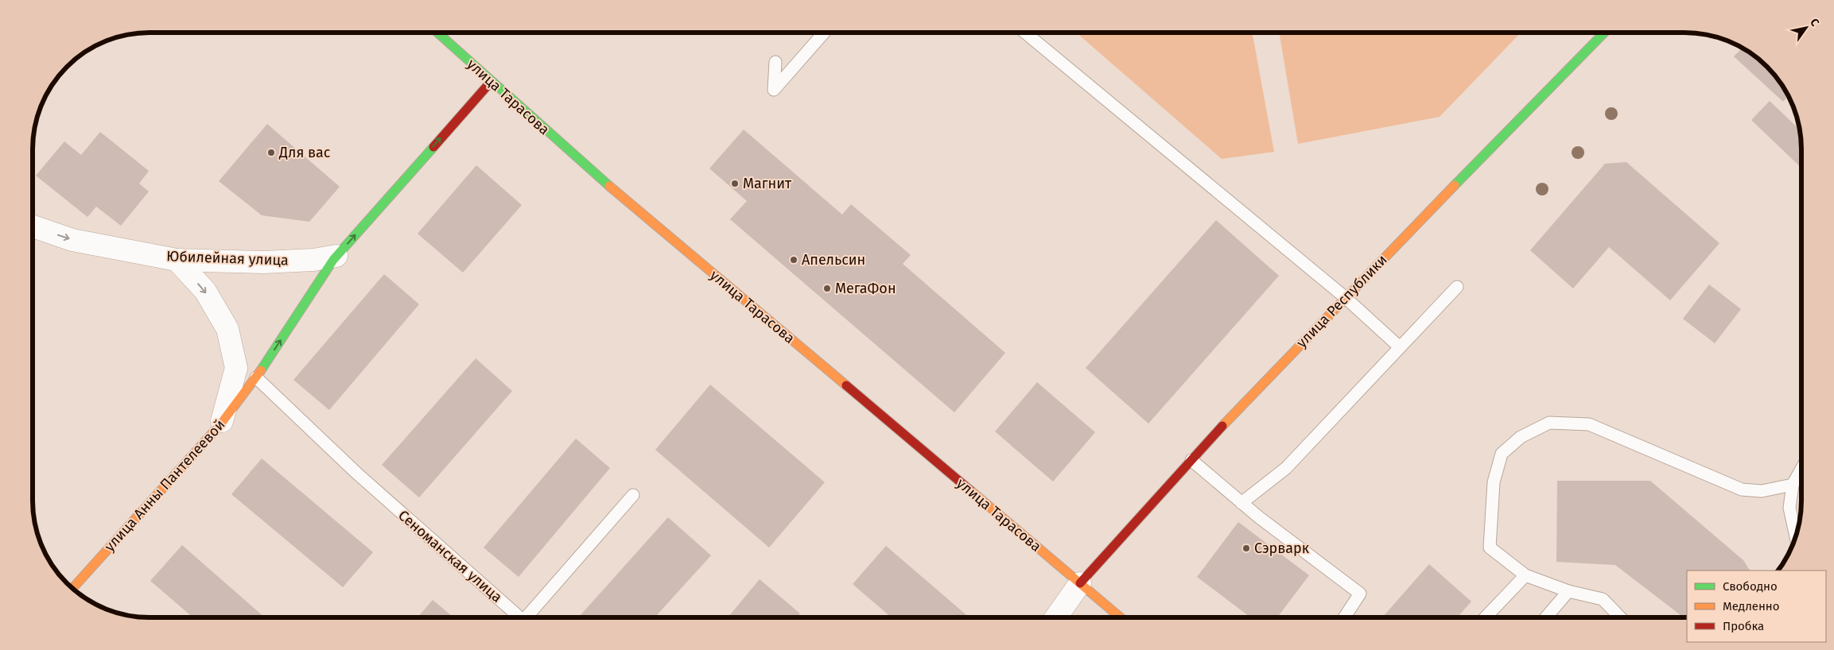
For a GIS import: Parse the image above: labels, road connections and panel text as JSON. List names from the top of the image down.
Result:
{
  "streets": {
    "street": [
      "улица Тарасова",
      "Юбилейная улица",
      "улица Республики",
      "улица Анны Пантелеевой"
    ],
    "lane": ["Сеноманская улица"]
  },
  "crossings": [
    ["улица Тарасова", "улица Республики"],
    ["улица Тарасова", "улица Анны Пантелеевой"],
    ["Юбилейная улица", "улица Анны Пантелеевой"],
    ["улица Анны Пантелеевой", "Сеноманская улица"]
  ],
  "one_way": ["Юбилейная улица", "улица Анны Пантелеевой"],
  "places": [
    "Для вас",
    "Магнит",
    "Апельсин",
    "МегаФон",
    "Сэрварк"
  ],
  "legend": ["Свободно", "Медленно", "Пробка"],
  "north": "top right"
}
